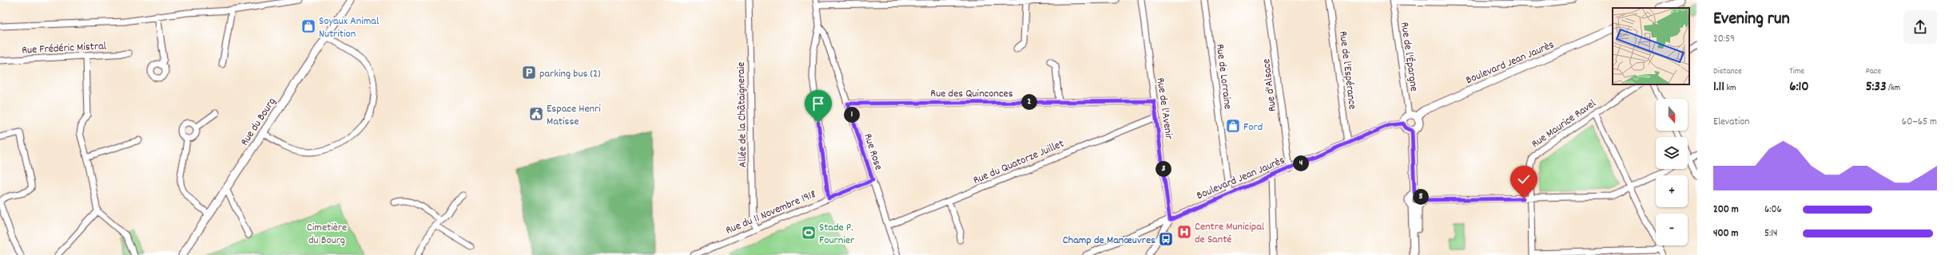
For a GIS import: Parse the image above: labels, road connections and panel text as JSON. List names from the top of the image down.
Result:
{
  "streets": {
    "street": [
      "Rue Frédéric Mistral",
      "Rue de l'Épargne",
      "Boulevard Jean Jaurès",
      "Rue de l'Espérance",
      "Rue de Lorraine",
      "Rue d'Alsace",
      "Rue des Quinconces",
      "Rue de l'Avenir",
      "Allée de la Châtaigneraie",
      "Rue du Bourg",
      "Rue Maurice Ravel",
      "Rue Rose",
      "Rue du Quatorze Juillet",
      "Rue du 11 Novembre 1918"
    ]
  },
  "crossings": [
    ["Rue de l'Épargne", "Boulevard Jean Jaurès"],
    ["Boulevard Jean Jaurès", "Rue de l'Espérance"],
    ["Boulevard Jean Jaurès", "Rue de Lorraine"],
    ["Boulevard Jean Jaurès", "Rue d'Alsace"],
    ["Boulevard Jean Jaurès", "Rue de l'Avenir"],
    ["Rue des Quinconces", "Rue de l'Avenir"],
    ["Rue des Quinconces", "Rue Rose"],
    ["Rue de l'Avenir", "Rue du Quatorze Juillet"],
    ["Allée de la Châtaigneraie", "Rue du 11 Novembre 1918"],
    ["Rue Rose", "Rue du Quatorze Juillet"],
    ["Rue Rose", "Rue du 11 Novembre 1918"]
  ],
  "parks": ["Cimetière du Bourg"],
  "places": {
    "shop": ["Soyaux Animal Nutrition", "Ford"],
    "parking": ["parking bus (2)"],
    "public building": ["Espace Henri Matisse"],
    "hospital": ["Centre Municipal de Santé"],
    "sports": ["Stade P. Fournier"],
    "bus stop": ["Champ de Manœuvres"]
  },
  "north": "bottom",
  "page": {
    "heading": ["Evening run", "20:59"],
    "stats": [
      ["Distance", "1.11 km"],
      ["Time", "6:10"],
      ["Pace", "5:33 /km"]
    ],
    "pins": [
      "2",
      "1",
      "4",
      "3",
      "5"
    ],
    "map_buttons": ["+", "−"],
    "chart": ["Elevation", "60–65 m"],
    "list": [
      {
        "name": "200 m",
        "note": "6:06"
      },
      {
        "name": "400 m",
        "note": "5:14"
      }
    ]
  }
}
